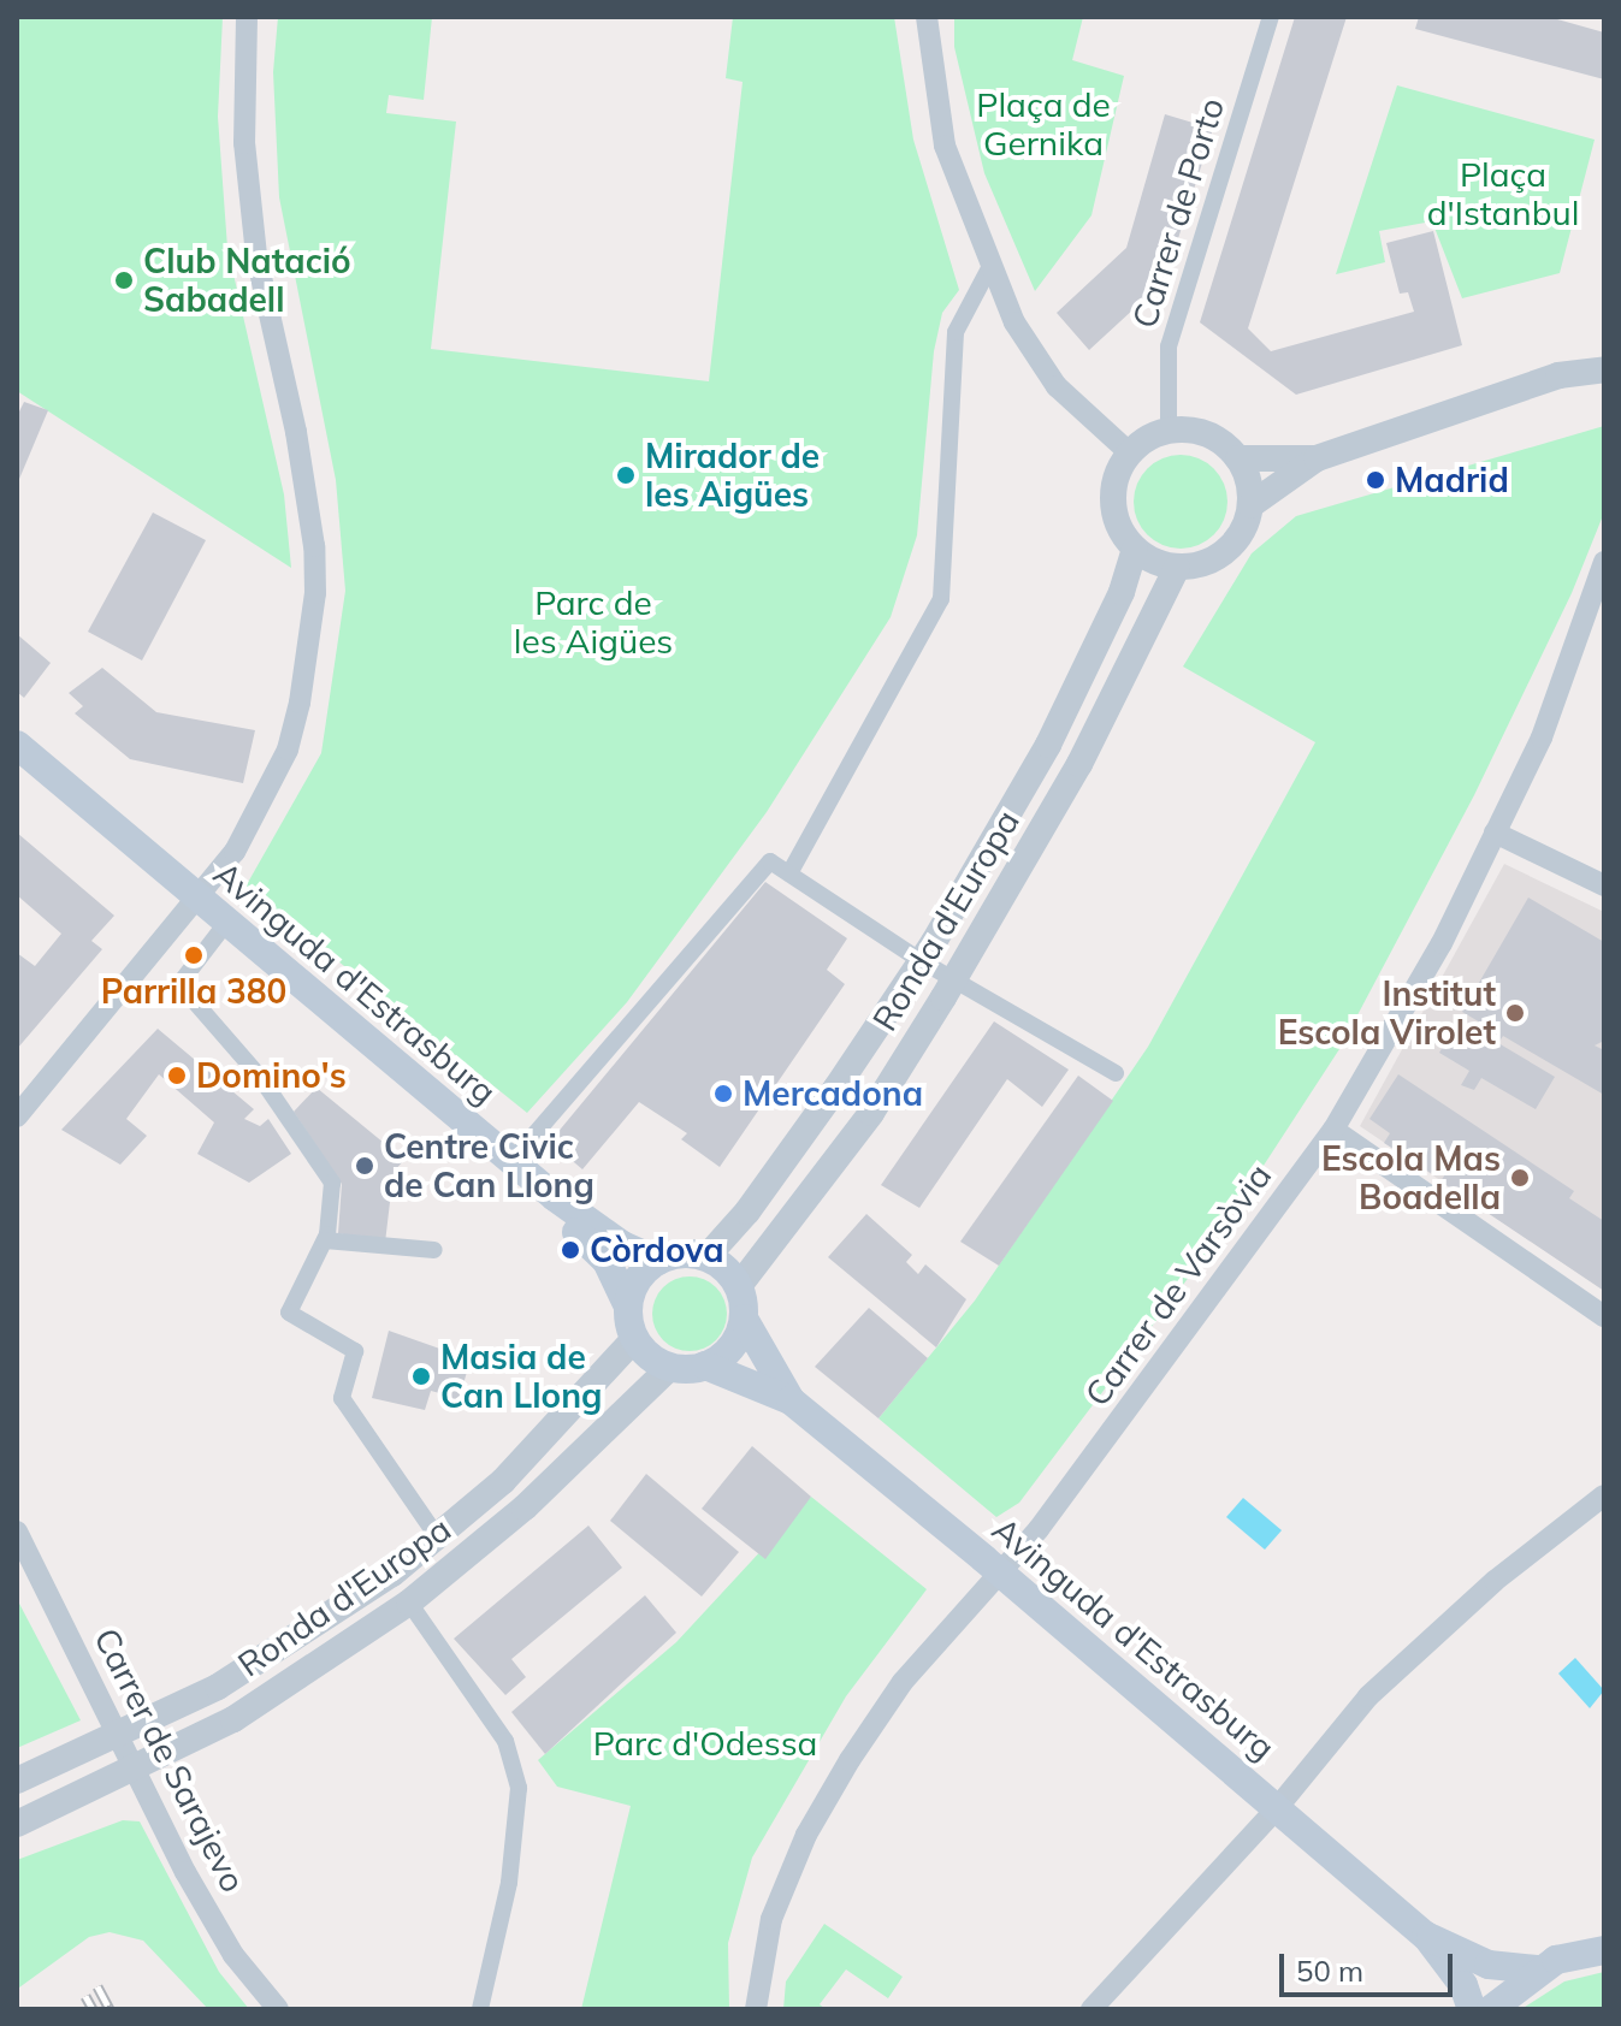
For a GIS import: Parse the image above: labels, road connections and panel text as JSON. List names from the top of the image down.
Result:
{
  "streets": {
    "main road": ["Avinguda d'Estrasburg"],
    "street": [
      "Carrer de Porto",
      "Ronda d'Europa",
      "Carrer de Varsòvia",
      "Carrer de Sarajevo"
    ]
  },
  "crossings": [
    ["Carrer de Porto", "Ronda d'Europa"],
    ["Ronda d'Europa", "Avinguda d'Estrasburg"],
    ["Ronda d'Europa", "Carrer de Sarajevo"],
    ["Avinguda d'Estrasburg", "Carrer de Varsòvia"]
  ],
  "parks": [
    "Plaça de Gernika",
    "Plaça d'Istanbul",
    "Parc de les Aigües",
    "Parc d'Odessa"
  ],
  "places": [
    "Club Natació Sabadell",
    "Mirador de les Aigües",
    "Madrid",
    "Parrilla 380",
    "Institut Escola Virolet",
    "Domino's",
    "Mercadona",
    "Centre Civic de Can Llong",
    "Escola Mas Boadella",
    "Còrdova",
    "Masia de Can Llong"
  ],
  "scale_bar": "50 m"
}
